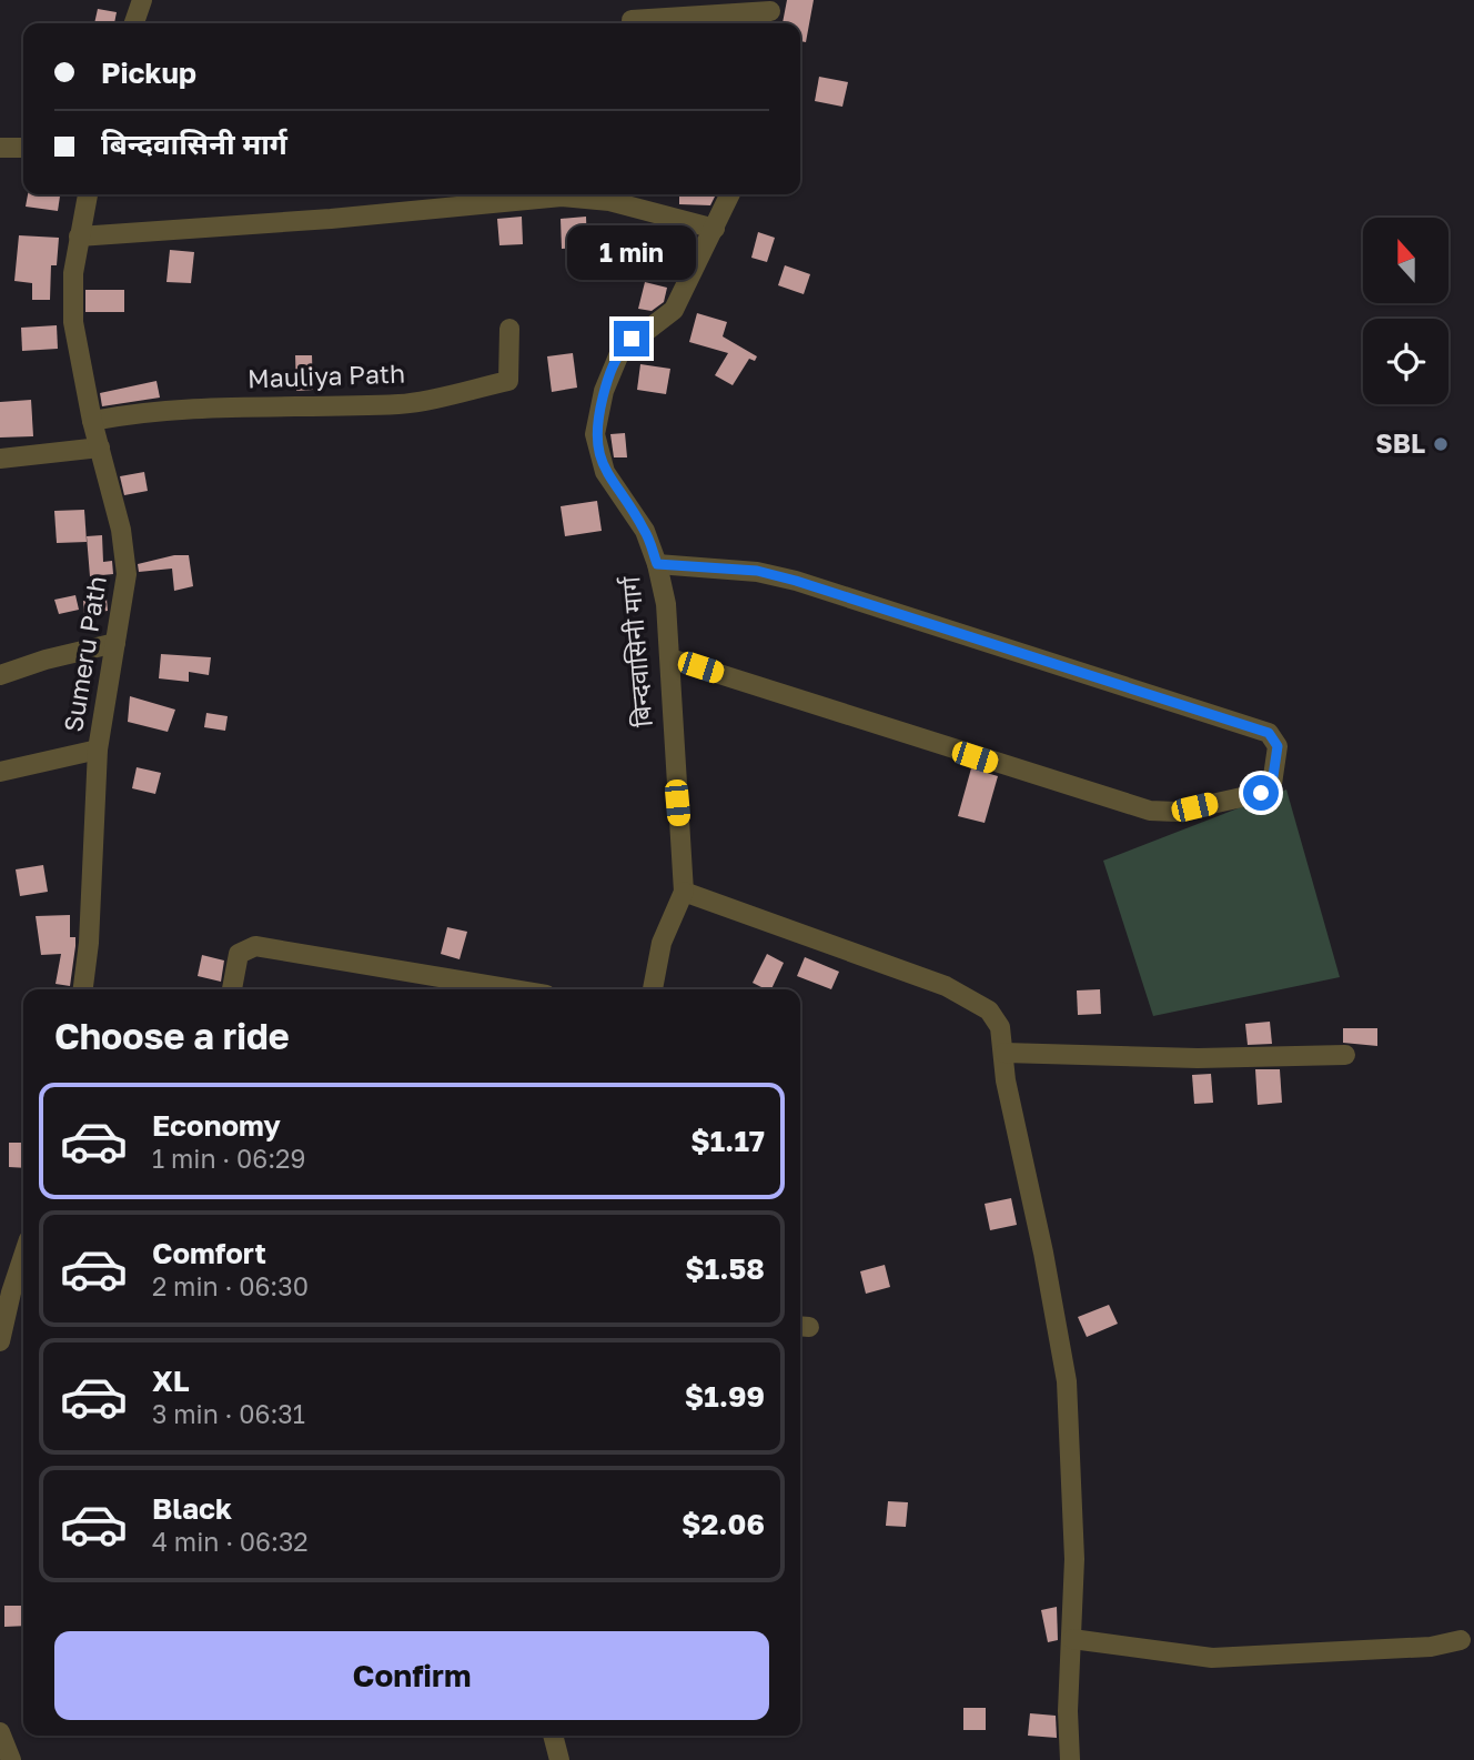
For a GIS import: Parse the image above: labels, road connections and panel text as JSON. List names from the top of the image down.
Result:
{
  "streets": {
    "street": ["Mauliya Path", "बिन्दवासिनी मार्ग", "Sumeru Path"]
  },
  "crossings": [
    ["Mauliya Path", "Sumeru Path"]
  ],
  "places": ["SBL"],
  "north": "top",
  "page": {
    "banner": ["Pickup", "बिन्दवासिनी मार्ग"],
    "bubble": "1 min",
    "heading": "Choose a ride",
    "list": [
      {
        "name": "Economy",
        "note": "1 min · 06:29",
        "value": "$1.17"
      },
      {
        "name": "Comfort",
        "note": "2 min · 06:30",
        "value": "$1.58"
      },
      {
        "name": "XL",
        "note": "3 min · 06:31",
        "value": "$1.99"
      },
      {
        "name": "Black",
        "note": "4 min · 06:32",
        "value": "$2.06"
      }
    ],
    "buttons": "Confirm"
  }
}
